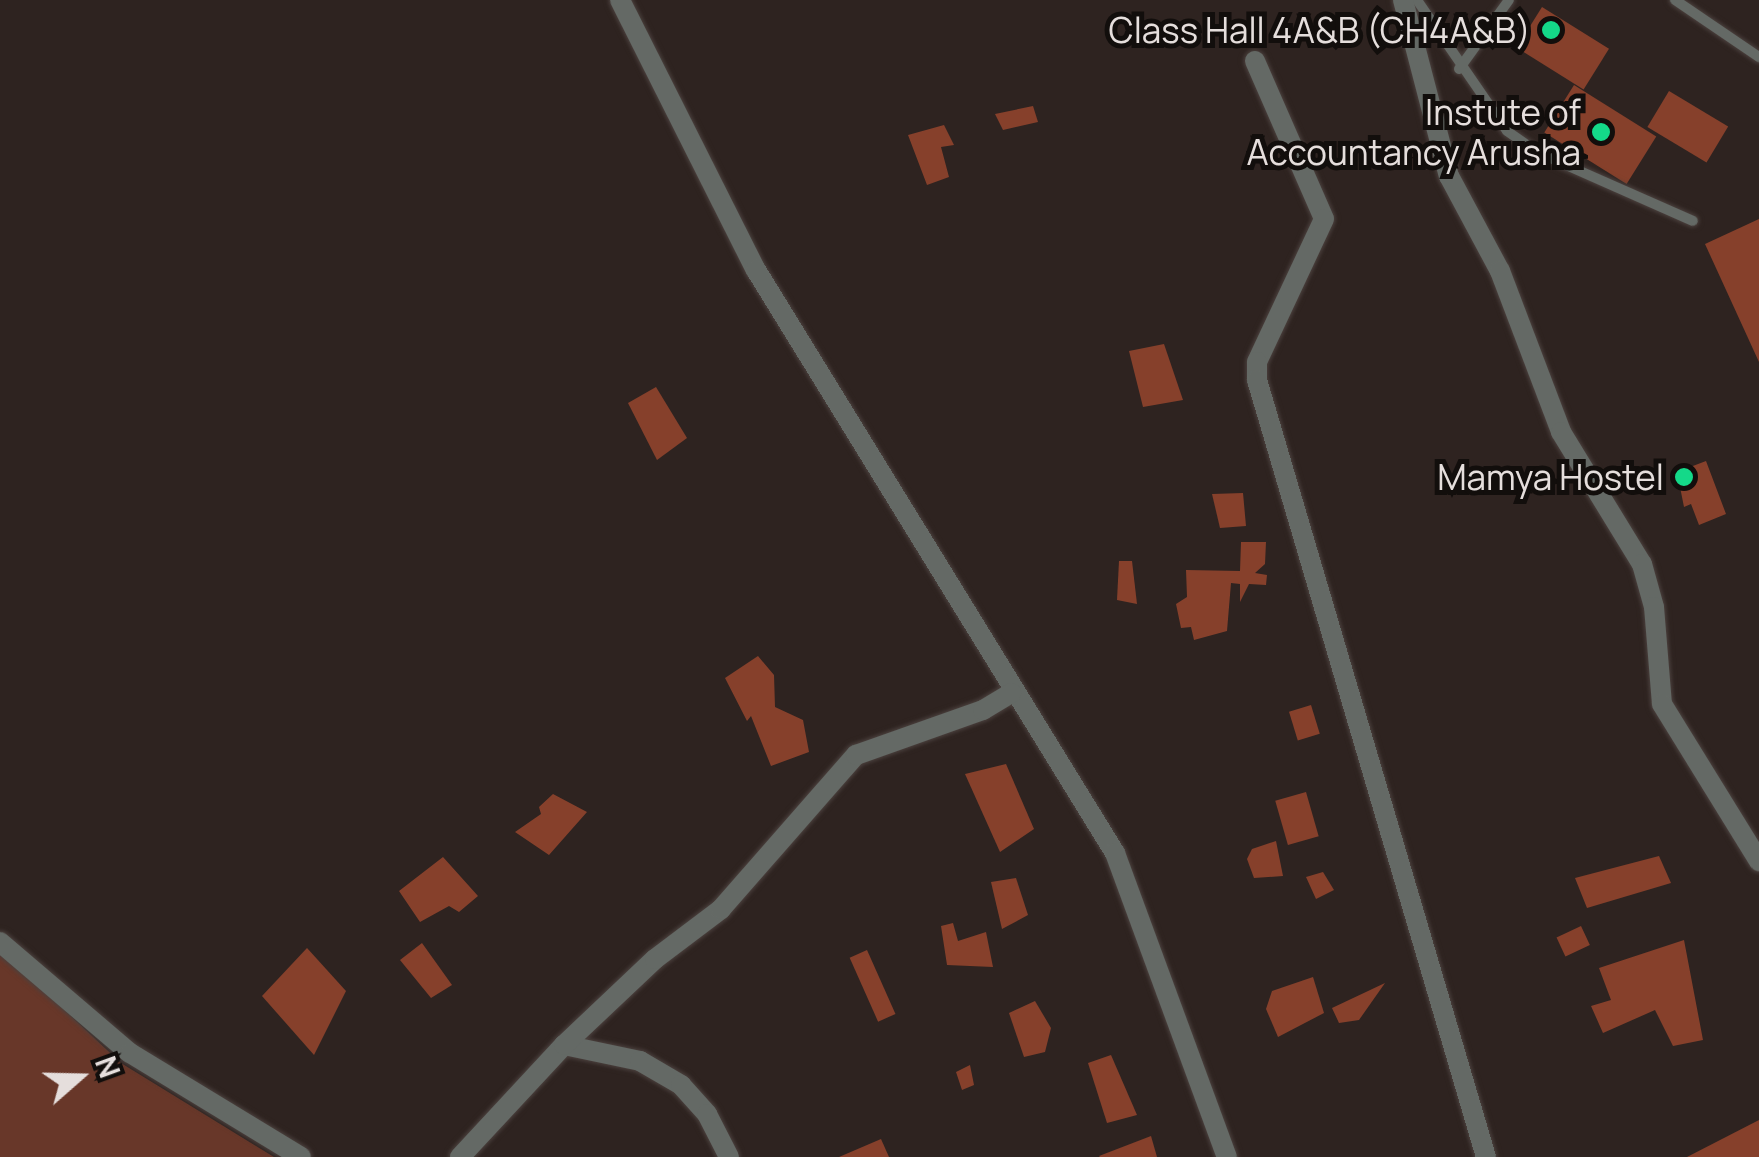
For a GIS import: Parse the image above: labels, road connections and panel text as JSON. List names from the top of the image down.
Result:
{
  "places": ["Class Hall 4A&B (CH4A&B)", "Instute of Accountancy Arusha", "Mamya Hostel"],
  "north": "right"
}
